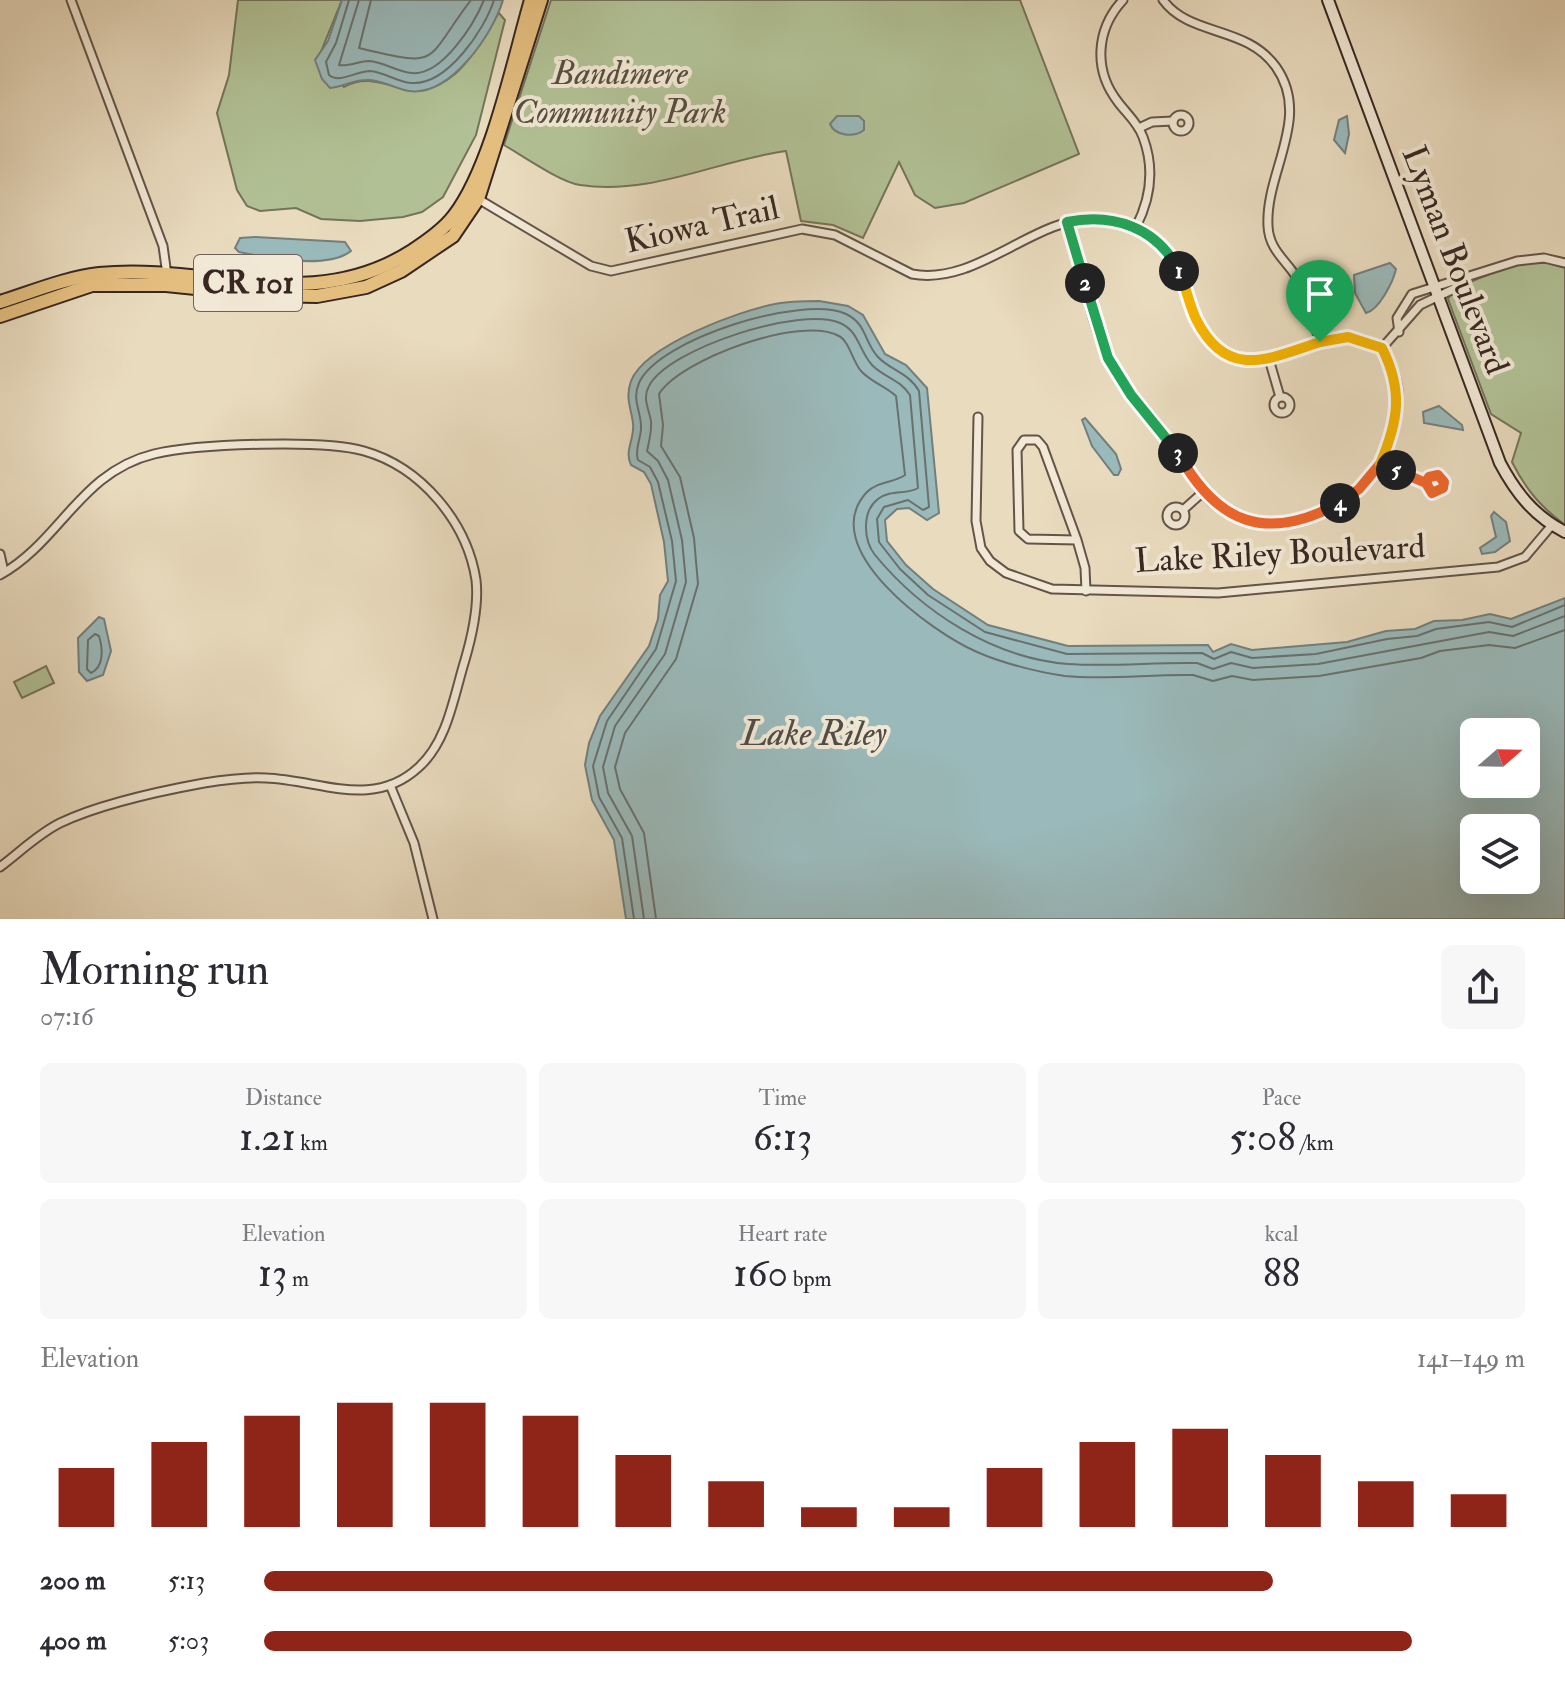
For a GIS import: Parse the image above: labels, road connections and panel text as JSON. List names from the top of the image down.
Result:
{
  "streets": {
    "main road": ["CR 101"],
    "street": ["Kiowa Trail", "Lyman Boulevard", "Lake Riley Boulevard"]
  },
  "crossings": [
    ["Kiowa Trail", "CR 101"],
    ["Lyman Boulevard", "Lake Riley Boulevard"]
  ],
  "water": ["Lake Riley"],
  "parks": ["Bandimere Community Park"],
  "north": "right",
  "page": {
    "pins": [
      "1",
      "2",
      "3",
      "5",
      "4"
    ],
    "heading": ["Morning run", "07:16"],
    "stats": [
      ["Distance", "1.21 km"],
      ["Time", "6:13"],
      ["Pace", "5:08 /km"],
      ["Elevation", "13 m"],
      ["Heart rate", "160 bpm"],
      ["kcal", "88"]
    ],
    "chart": ["Elevation", "141–149 m"],
    "list": [
      {
        "name": "200 m",
        "note": "5:13"
      },
      {
        "name": "400 m",
        "note": "5:03"
      }
    ]
  }
}
